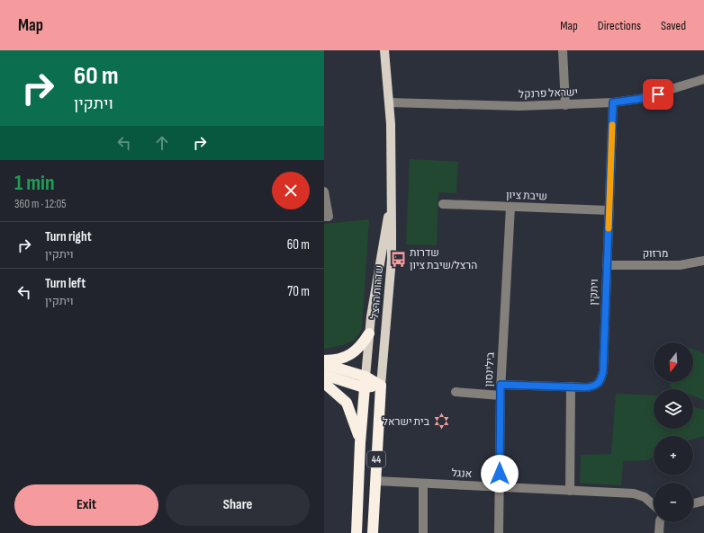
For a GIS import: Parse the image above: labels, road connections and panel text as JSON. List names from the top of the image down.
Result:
{
  "streets": {
    "highway": ["44"],
    "main road": ["שדרות הרצל"],
    "street": [
      "ישראל פרנקל",
      "שיבת ציון",
      "מרזוק",
      "ויתקין",
      "בילינסון",
      "אנגל"
    ]
  },
  "crossings": [
    ["ישראל פרנקל", "שדרות הרצל"],
    ["ישראל פרנקל", "ויתקין"],
    ["שיבת ציון", "ויתקין"],
    ["שיבת ציון", "בילינסון"],
    ["מרזוק", "ויתקין"],
    ["שדרות הרצל", "44"],
    ["ויתקין", "בילינסון"],
    ["בילינסון", "אנגל"],
    ["44", "אנגל"]
  ],
  "places": {
    "bus stop": ["שדרות הרצל/שיבת ציון"],
    "synagogue": ["בית ישראל"]
  },
  "north": "bottom",
  "page": {
    "header": "Map",
    "nav": ["Map", "Directions", "Saved"],
    "turn": ["60 m", "ויתקין"],
    "heading": ["1 min", "360 m · 12:05"],
    "list": [
      {
        "name": "Turn right",
        "note": "ויתקין",
        "value": "60 m"
      },
      {
        "name": "Turn left",
        "note": "ויתקין",
        "value": "70 m"
      }
    ],
    "map_buttons": ["+", "−"],
    "buttons": ["Exit", "Share"]
  }
}
